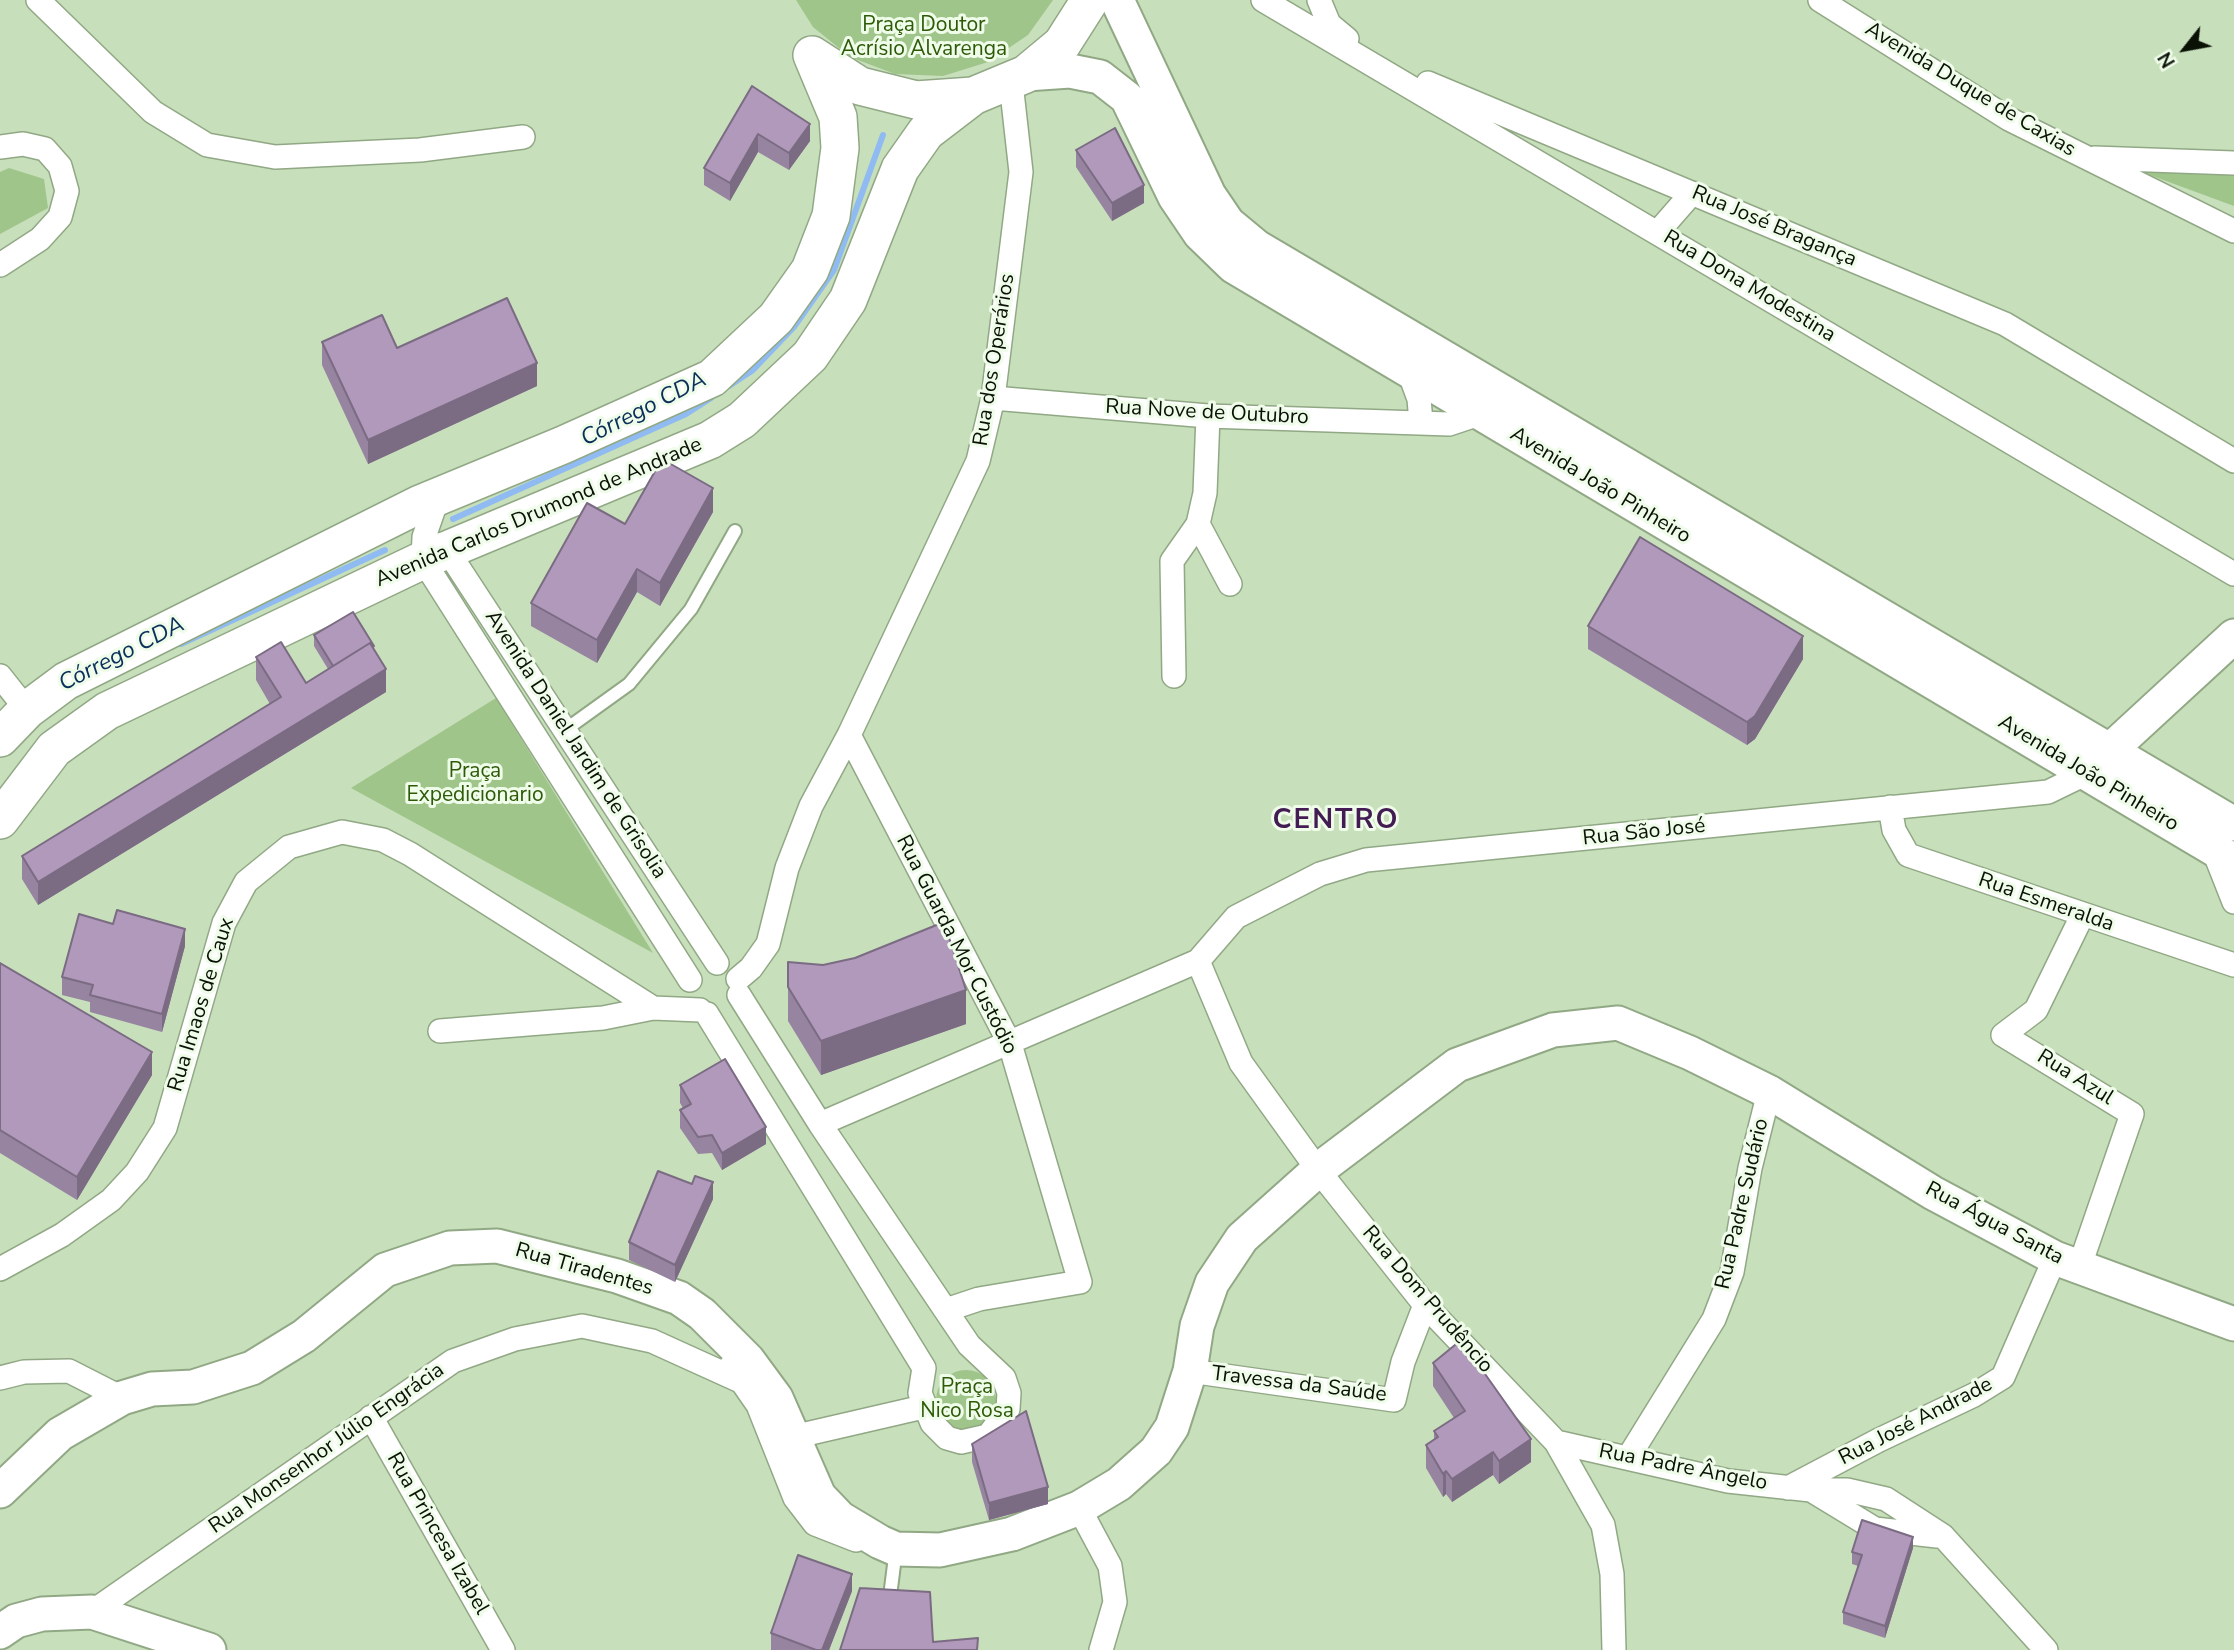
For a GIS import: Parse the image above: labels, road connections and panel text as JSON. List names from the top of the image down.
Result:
{
  "streets": {
    "main road": ["Avenida Carlos Drumond de Andrade"],
    "street": [
      "Avenida Duque de Caxias",
      "Rua José Bragança",
      "Rua Dona Modestina",
      "Rua dos Operários",
      "Rua Nove de Outubro",
      "Avenida João Pinheiro",
      "Avenida Daniel Jardim de Grisolia",
      "Rua São José",
      "Rua Esmeralda",
      "Rua Guarda Mor Custódio",
      "Rua Imaos de Caux",
      "Rua Azul",
      "Rua Padre Sudário",
      "Rua Água Santa",
      "Rua Tiradentes",
      "Rua Dom Prudêncio",
      "Travessa da Saúde",
      "Rua José Andrade",
      "Rua Monsenhor Júlio Engrácia",
      "Rua Padre Ângelo",
      "Rua Princesa Izabel"
    ]
  },
  "crossings": [
    ["Rua José Bragança", "Rua Dona Modestina"],
    ["Rua dos Operários", "Rua Nove de Outubro"],
    ["Rua dos Operários", "Avenida João Pinheiro"],
    ["Rua dos Operários", "Avenida Daniel Jardim de Grisolia"],
    ["Rua dos Operários", "Rua Guarda Mor Custódio"],
    ["Rua Nove de Outubro", "Avenida João Pinheiro"],
    ["Avenida João Pinheiro", "Rua São José"],
    ["Avenida Carlos Drumond de Andrade", "Avenida Daniel Jardim de Grisolia"],
    ["Avenida Daniel Jardim de Grisolia", "Rua Guarda Mor Custódio"],
    ["Rua São José", "Rua Esmeralda"],
    ["Rua São José", "Rua Dom Prudêncio"],
    ["Rua Esmeralda", "Rua Azul"],
    ["Rua Azul", "Rua Água Santa"],
    ["Rua Azul", "Rua José Andrade"],
    ["Rua Padre Sudário", "Rua Água Santa"],
    ["Rua Padre Sudário", "Rua Padre Ângelo"],
    ["Rua Água Santa", "Rua Tiradentes"],
    ["Rua Água Santa", "Rua Dom Prudêncio"],
    ["Rua Água Santa", "Rua José Andrade"],
    ["Rua Tiradentes", "Rua Dom Prudêncio"],
    ["Rua Tiradentes", "Travessa da Saúde"],
    ["Rua Tiradentes", "Rua Monsenhor Júlio Engrácia"],
    ["Rua Dom Prudêncio", "Travessa da Saúde"],
    ["Rua Dom Prudêncio", "Rua Padre Ângelo"],
    ["Rua José Andrade", "Rua Padre Ângelo"],
    ["Rua Monsenhor Júlio Engrácia", "Rua Princesa Izabel"]
  ],
  "districts": ["CENTRO"],
  "water": ["Córrego CDA"],
  "parks": ["Praça Doutor Acrísio Alvarenga", "Praça Expedicionario", "Praça Nico Rosa"],
  "north": "bottom left"
}
